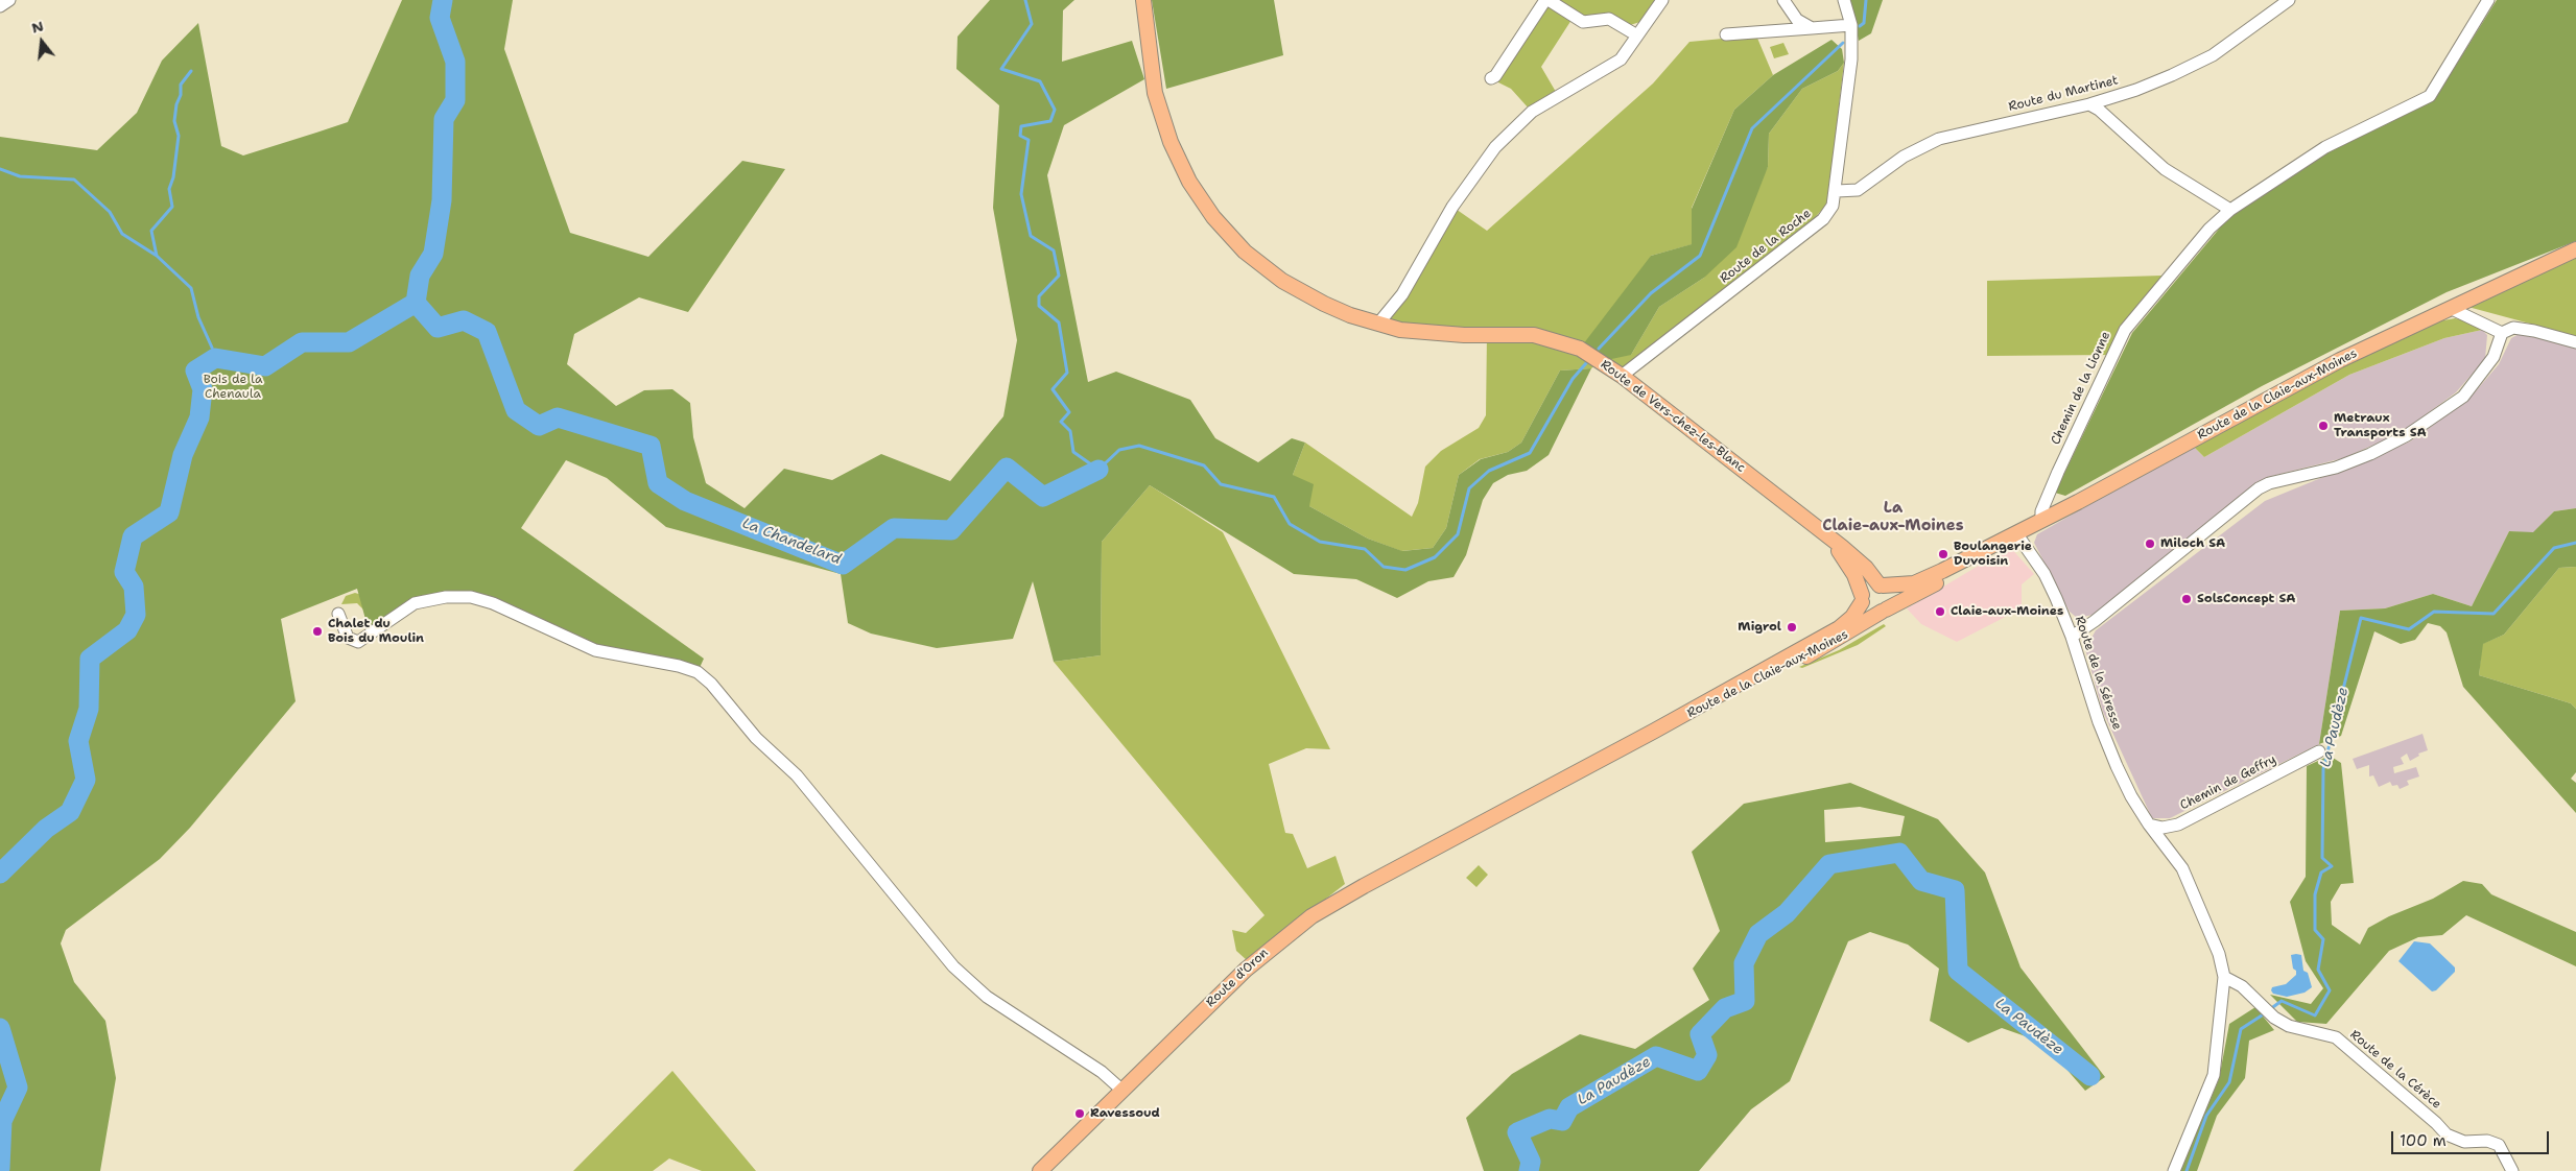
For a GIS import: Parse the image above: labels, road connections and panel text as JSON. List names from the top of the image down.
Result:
{
  "streets": {
    "main road": ["Route de la Claie-aux-Moines", "Route de Vers-chez-les-Blanc", "Route d'Oron"],
    "street": [
      "Route du Martinet",
      "Route de la Roche",
      "Chemin de la Lionne",
      "Route de la Séresse",
      "Chemin de Geffry",
      "Route de la Cérèce"
    ]
  },
  "crossings": [
    ["Route du Martinet", "Route de la Roche"],
    ["Route de la Roche", "Route de Vers-chez-les-Blanc"],
    ["Chemin de la Lionne", "Route de la Claie-aux-Moines"],
    ["Route de la Claie-aux-Moines", "Route de Vers-chez-les-Blanc"],
    ["Route de la Claie-aux-Moines", "Route de la Séresse"],
    ["Route de la Claie-aux-Moines", "Route d'Oron"],
    ["Route de la Séresse", "Chemin de Geffry"]
  ],
  "districts": ["La Claie-aux-Moines"],
  "water": ["La Chandelard", "La Paudèze"],
  "parks": ["Bois de la Chenaula"],
  "places": [
    "Metraux Transports SA",
    "Miloch SA",
    "Boulangerie Duvoisin",
    "SolsConcept SA",
    "Claie-aux-Moines",
    "Migrol",
    "Chalet du Bois du Moulin",
    "Ravessoud"
  ],
  "scale_bar": "100 m",
  "north": "top"
}
